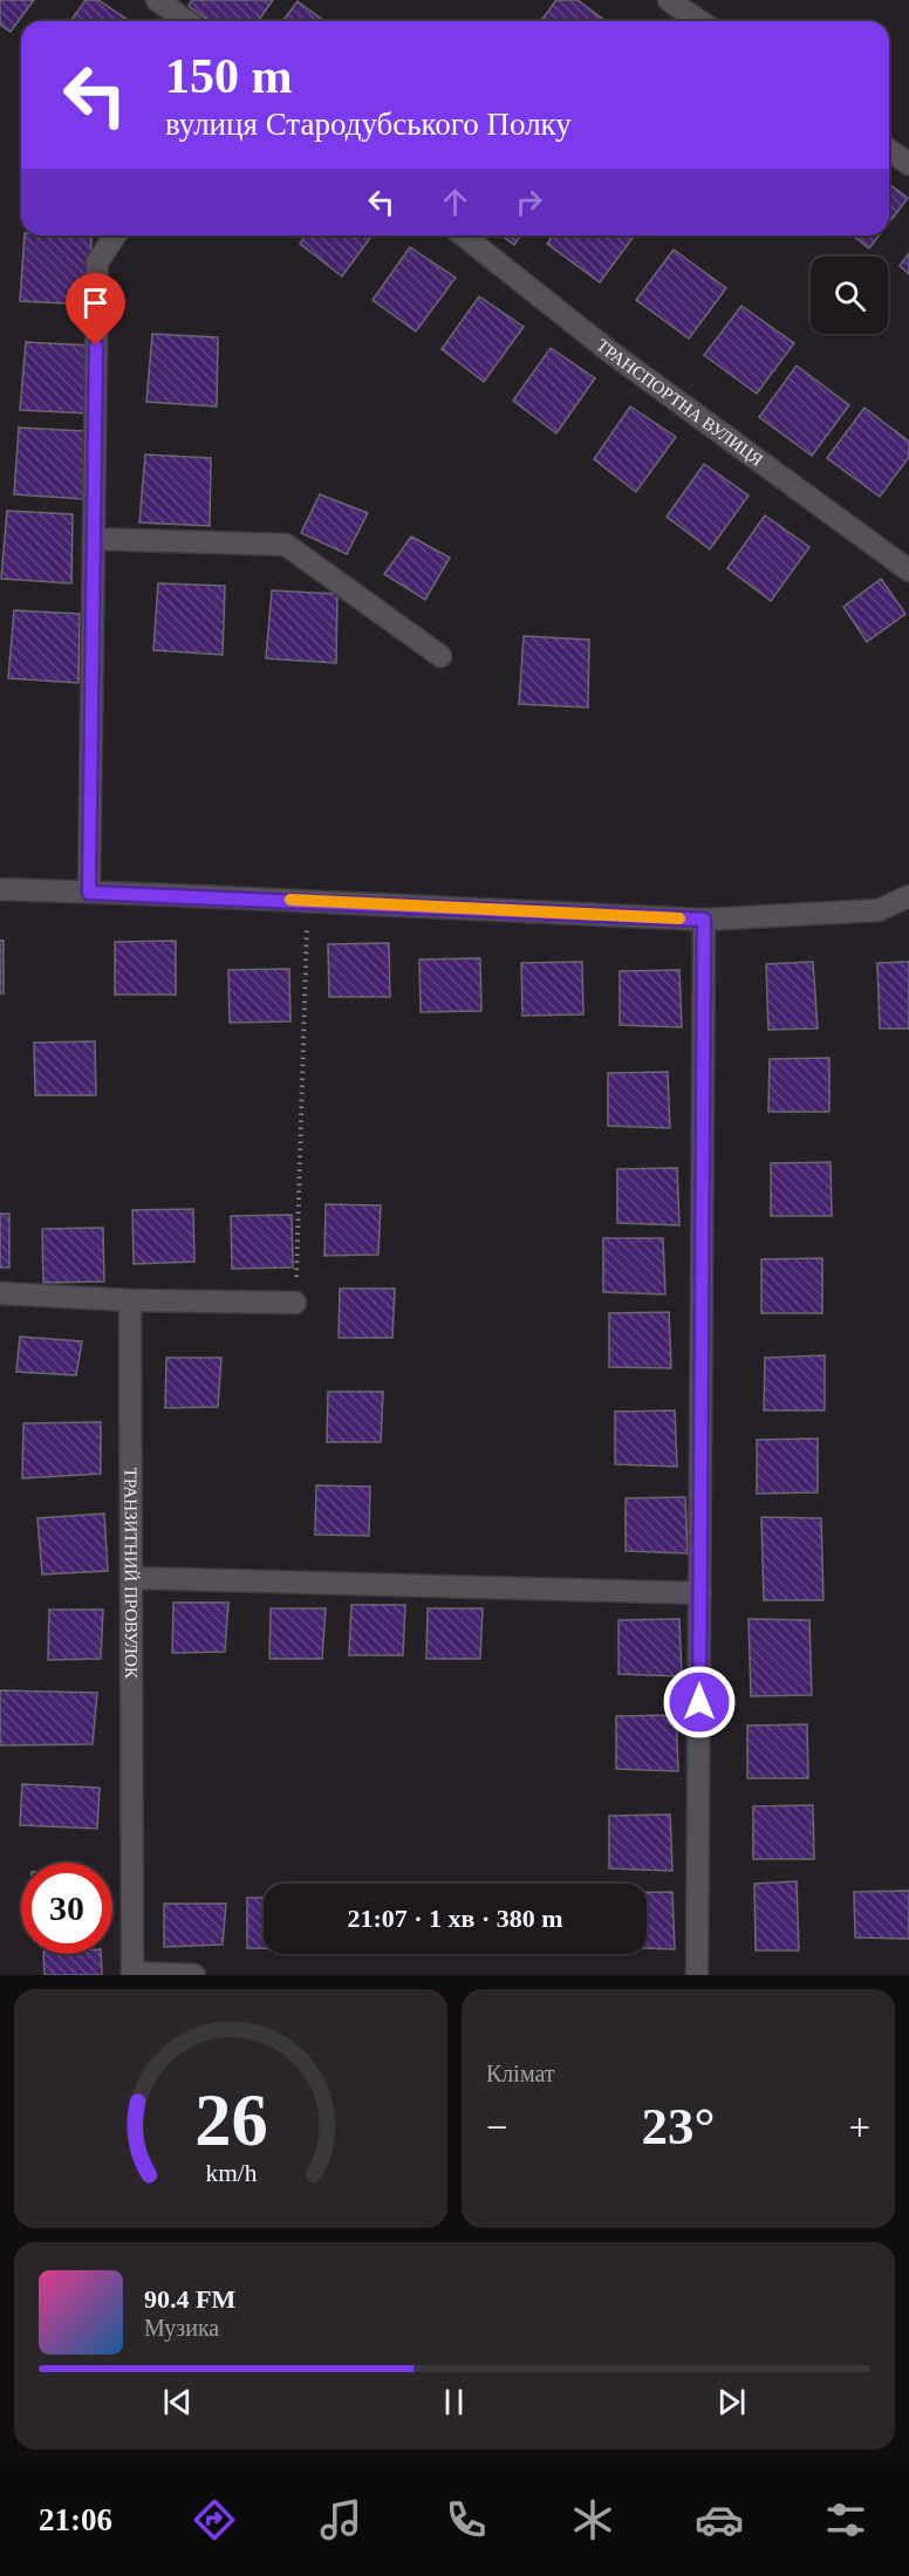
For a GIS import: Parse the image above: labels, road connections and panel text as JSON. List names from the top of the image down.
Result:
{
  "streets": {
    "street": ["ТРАНСПОРТНА ВУЛИЦЯ", "ТРАНЗИТНИЙ ПРОВУЛОК"]
  },
  "page": {
    "turn": ["150 m", "вулиця Стародубського Полку"],
    "limit": "30",
    "trip": "21:07 · 1 хв · 380 m",
    "tile": "Клімат",
    "heat": ["−", "23°", "+"],
    "song": ["90.4 FM", "Музика"],
    "tabs": "21:06",
    "gauge": ["26", "km/h"]
  }
}
